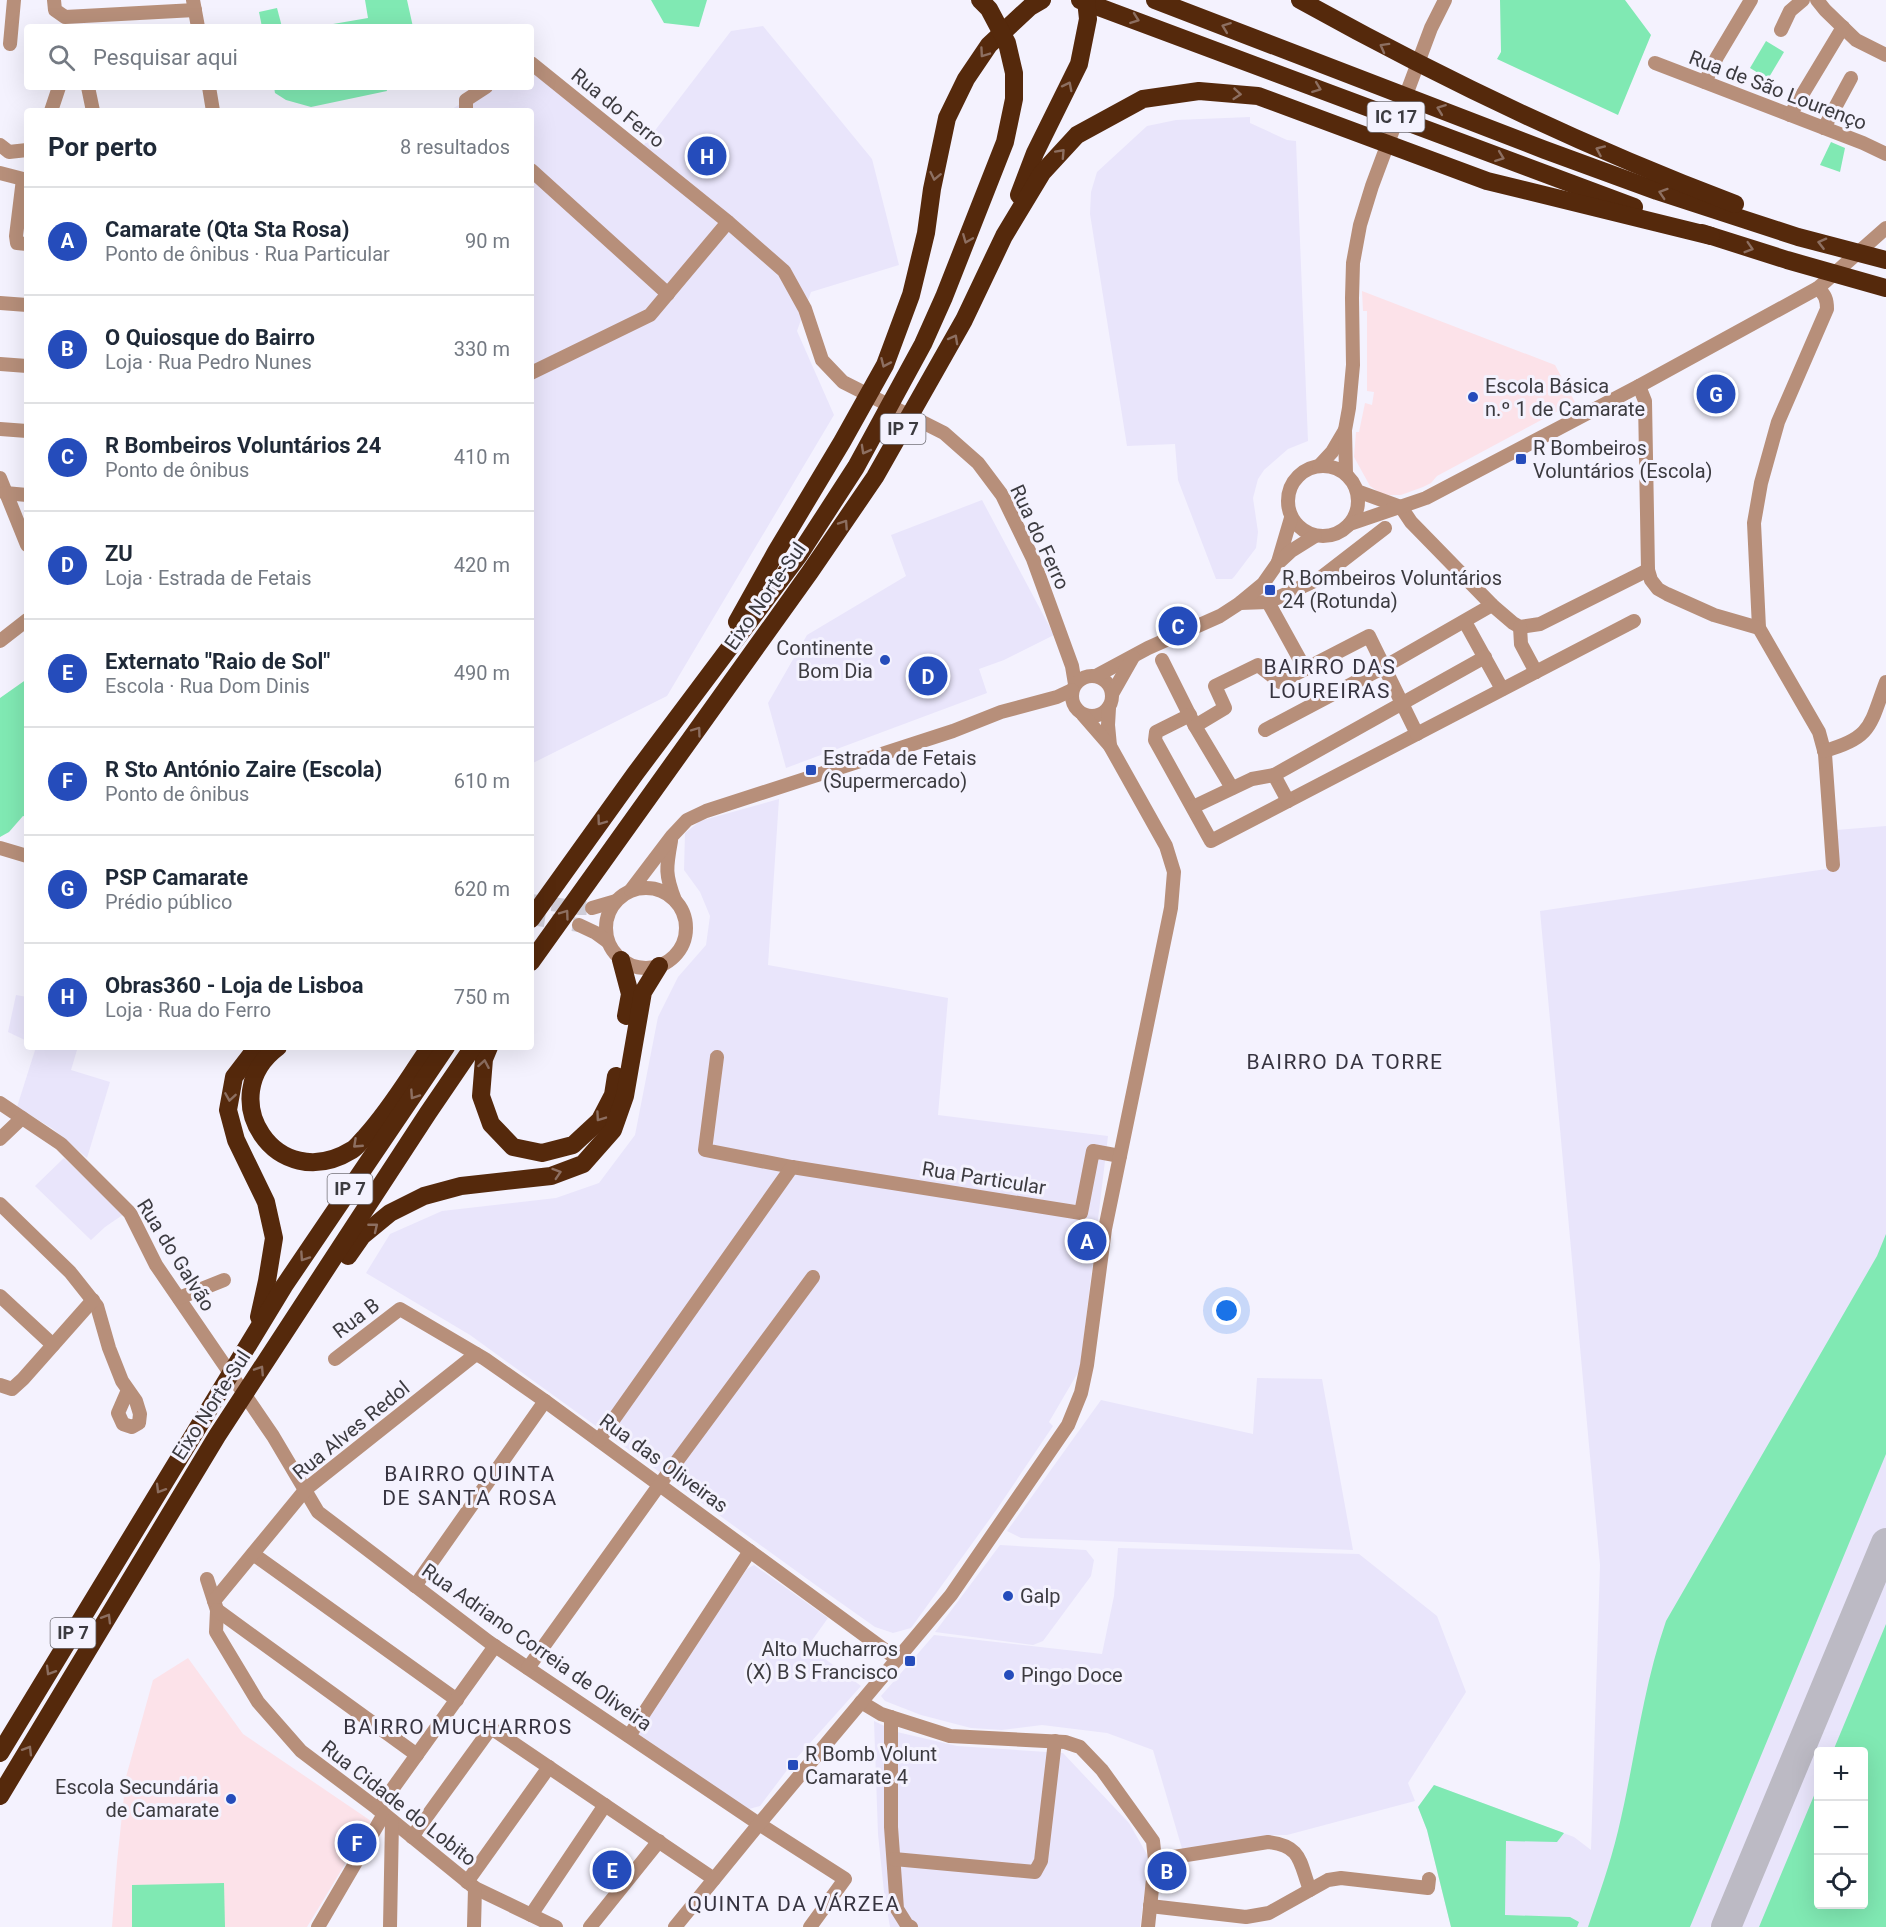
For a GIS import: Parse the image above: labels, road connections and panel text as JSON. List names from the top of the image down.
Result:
{
  "streets": {
    "highway": ["IC 17", "IP 7", "Eixo Norte-Sul"],
    "street": [
      "Rua de São Lourenço",
      "Rua do Ferro",
      "Rua Particular",
      "Rua do Galvão",
      "Rua B",
      "Rua Alves Redol",
      "Rua das Oliveiras",
      "Rua Adriano Correia de Oliveira",
      "Rua Cidade do Lobito"
    ]
  },
  "crossings": [
    ["Rua do Galvão", "Rua Alves Redol"],
    ["Rua do Galvão", "Rua Adriano Correia de Oliveira"],
    ["Rua B", "Rua das Oliveiras"],
    ["Rua Alves Redol", "Rua das Oliveiras"],
    ["Rua Alves Redol", "Rua Adriano Correia de Oliveira"],
    ["Rua Alves Redol", "Rua Cidade do Lobito"]
  ],
  "districts": [
    "BAIRRO DAS LOUREIRAS",
    "BAIRRO DA TORRE",
    "BAIRRO QUINTA DE SANTA ROSA",
    "BAIRRO MUCHARROS",
    "QUINTA DA VÁRZEA"
  ],
  "places": {
    "other": [
      "Escola Básica n.º 1 de Camarate",
      "Continente Bom Dia",
      "Galp",
      "Pingo Doce",
      "Escola Secundária de Camarate"
    ],
    "transit": [
      "R Bombeiros Voluntários (Escola)",
      "R Bombeiros Voluntários 24 (Rotunda)",
      "Estrada de Fetais (Supermercado)",
      "Alto Mucharros (X) B S Francisco",
      "R Bomb Volunt Camarate 4"
    ]
  },
  "page": {
    "search": "Pesquisar aqui",
    "heading": ["Por perto", "8 resultados"],
    "pins": [
      "H",
      "G",
      "C",
      "D",
      "A",
      "F",
      "E",
      "B"
    ],
    "list": [
      {
        "mark": "A",
        "name": "Camarate (Qta Sta Rosa)",
        "note": "Ponto de ônibus · Rua Particular",
        "value": "90 m"
      },
      {
        "mark": "B",
        "name": "O Quiosque do Bairro",
        "note": "Loja · Rua Pedro Nunes",
        "value": "330 m"
      },
      {
        "mark": "C",
        "name": "R Bombeiros Voluntários 24",
        "note": "Ponto de ônibus",
        "value": "410 m"
      },
      {
        "mark": "D",
        "name": "ZU",
        "note": "Loja · Estrada de Fetais",
        "value": "420 m"
      },
      {
        "mark": "E",
        "name": "Externato \"Raio de Sol\"",
        "note": "Escola · Rua Dom Dinis",
        "value": "490 m"
      },
      {
        "mark": "F",
        "name": "R Sto António Zaire (Escola)",
        "note": "Ponto de ônibus",
        "value": "610 m"
      },
      {
        "mark": "G",
        "name": "PSP Camarate",
        "note": "Prédio público",
        "value": "620 m"
      },
      {
        "mark": "H",
        "name": "Obras360 - Loja de Lisboa",
        "note": "Loja · Rua do Ferro",
        "value": "750 m"
      }
    ],
    "map_buttons": ["+", "−"]
  }
}
